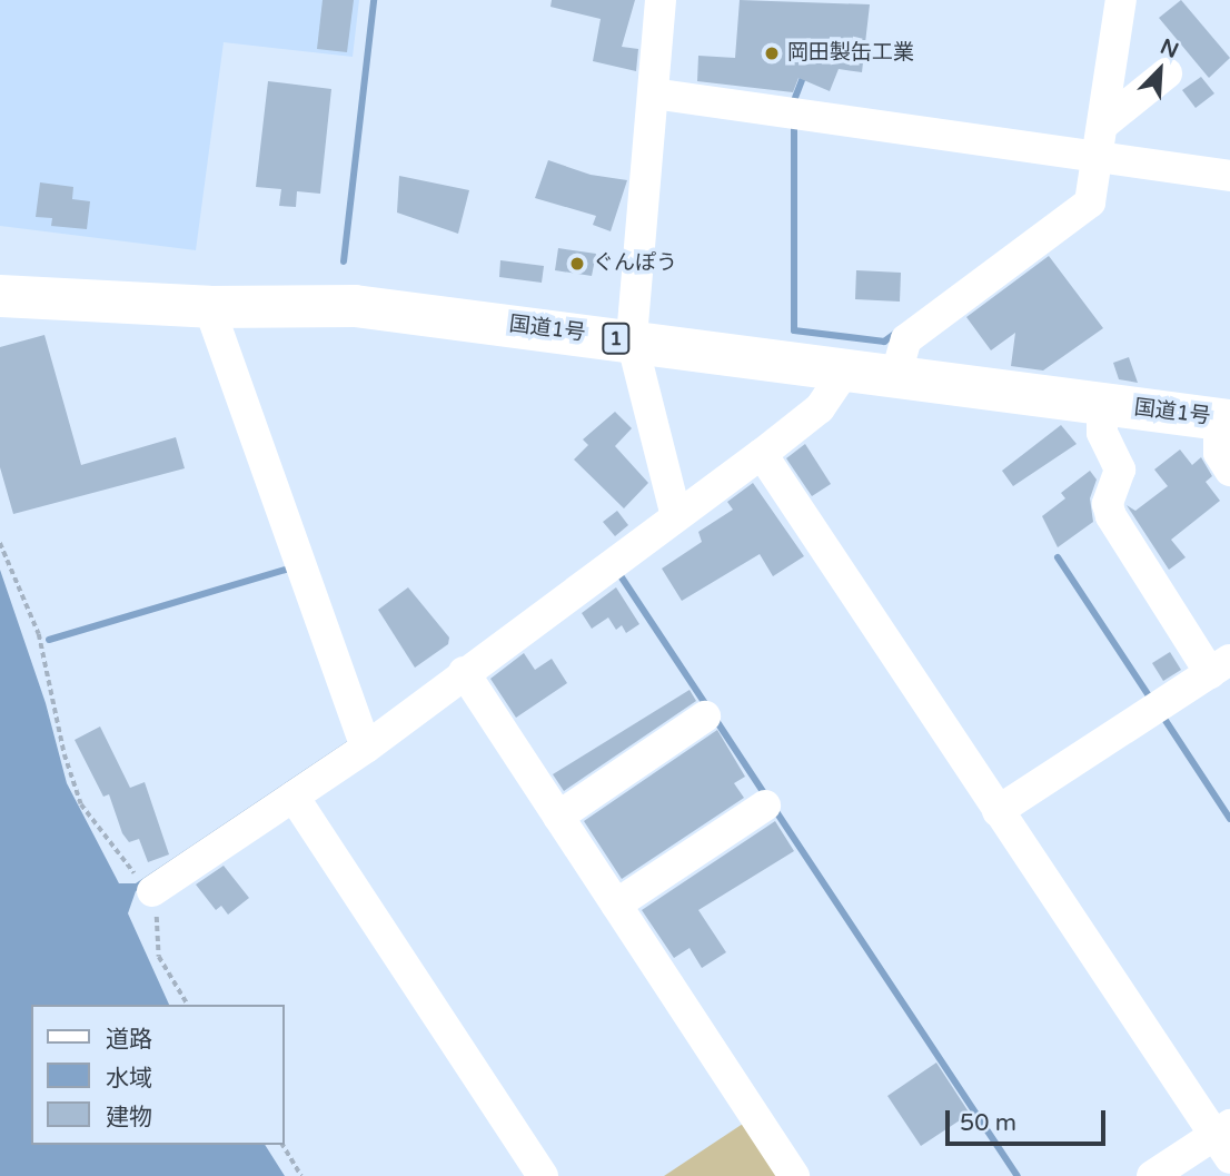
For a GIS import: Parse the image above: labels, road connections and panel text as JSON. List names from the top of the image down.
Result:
{
  "streets": {
    "highway": ["国道1号", "1"]
  },
  "places": ["岡田製缶工業", "ぐんぽう"],
  "legend": ["道路", "水域", "建物"],
  "scale_bar": "50 m",
  "north": "top right"
}
